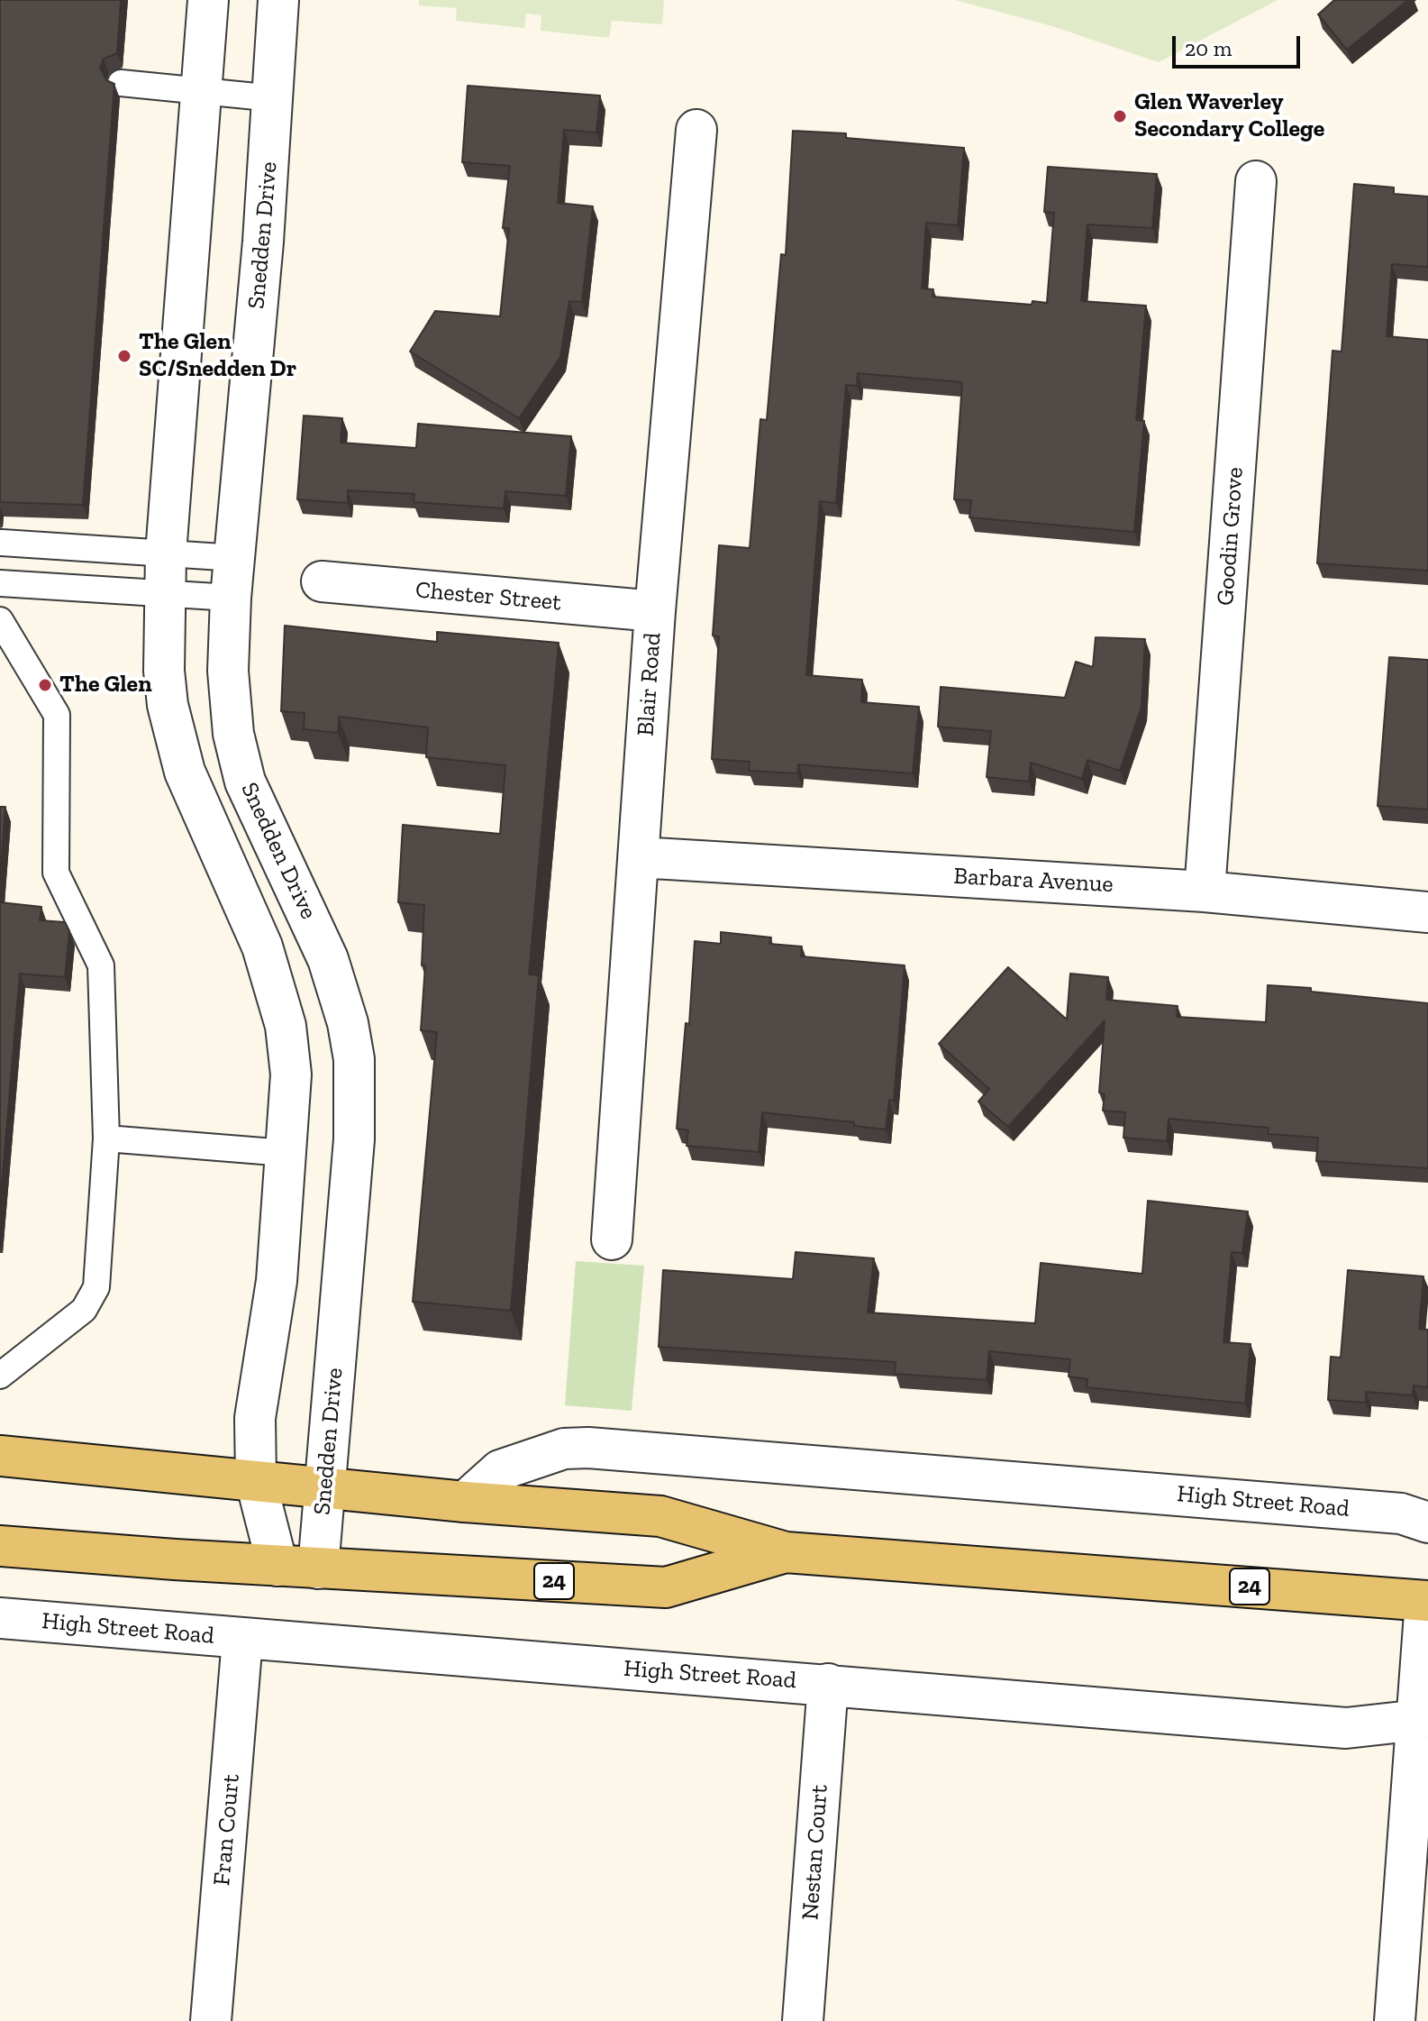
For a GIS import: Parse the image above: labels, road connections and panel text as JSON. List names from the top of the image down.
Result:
{
  "streets": {
    "main road": ["24"],
    "street": [
      "Snedden Drive",
      "Goodin Grove",
      "Chester Street",
      "Blair Road",
      "Barbara Avenue",
      "High Street Road",
      "Fran Court",
      "Nestan Court"
    ]
  },
  "crossings": [
    ["Snedden Drive", "24"],
    ["Goodin Grove", "Barbara Avenue"],
    ["Chester Street", "Blair Road"],
    ["Blair Road", "Barbara Avenue"],
    ["High Street Road", "24"],
    ["High Street Road", "Fran Court"],
    ["High Street Road", "Nestan Court"]
  ],
  "places": ["Glen Waverley Secondary College", "The Glen SC/Snedden Dr", "The Glen"],
  "scale_bar": "20 m"
}
